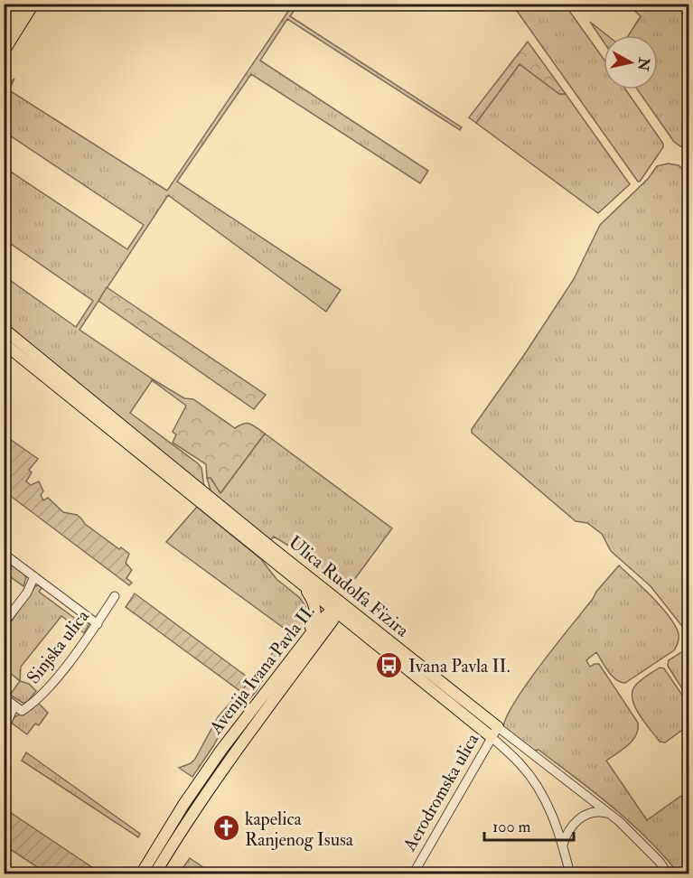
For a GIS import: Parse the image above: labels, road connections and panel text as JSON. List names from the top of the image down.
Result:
{
  "streets": {
    "main road": ["Ulica Rudolfa Fizira", "Avenija Ivana Pavla II."],
    "street": ["Sinjska ulica", "Aerodromska ulica"]
  },
  "crossings": [
    ["Ulica Rudolfa Fizira", "Avenija Ivana Pavla II."],
    ["Ulica Rudolfa Fizira", "Aerodromska ulica"]
  ],
  "places": {
    "bus stop": ["Ivana Pavla II."],
    "church": ["kapelica Ranjenog Isusa"]
  },
  "scale_bar": "100 m",
  "north": "right"
}
